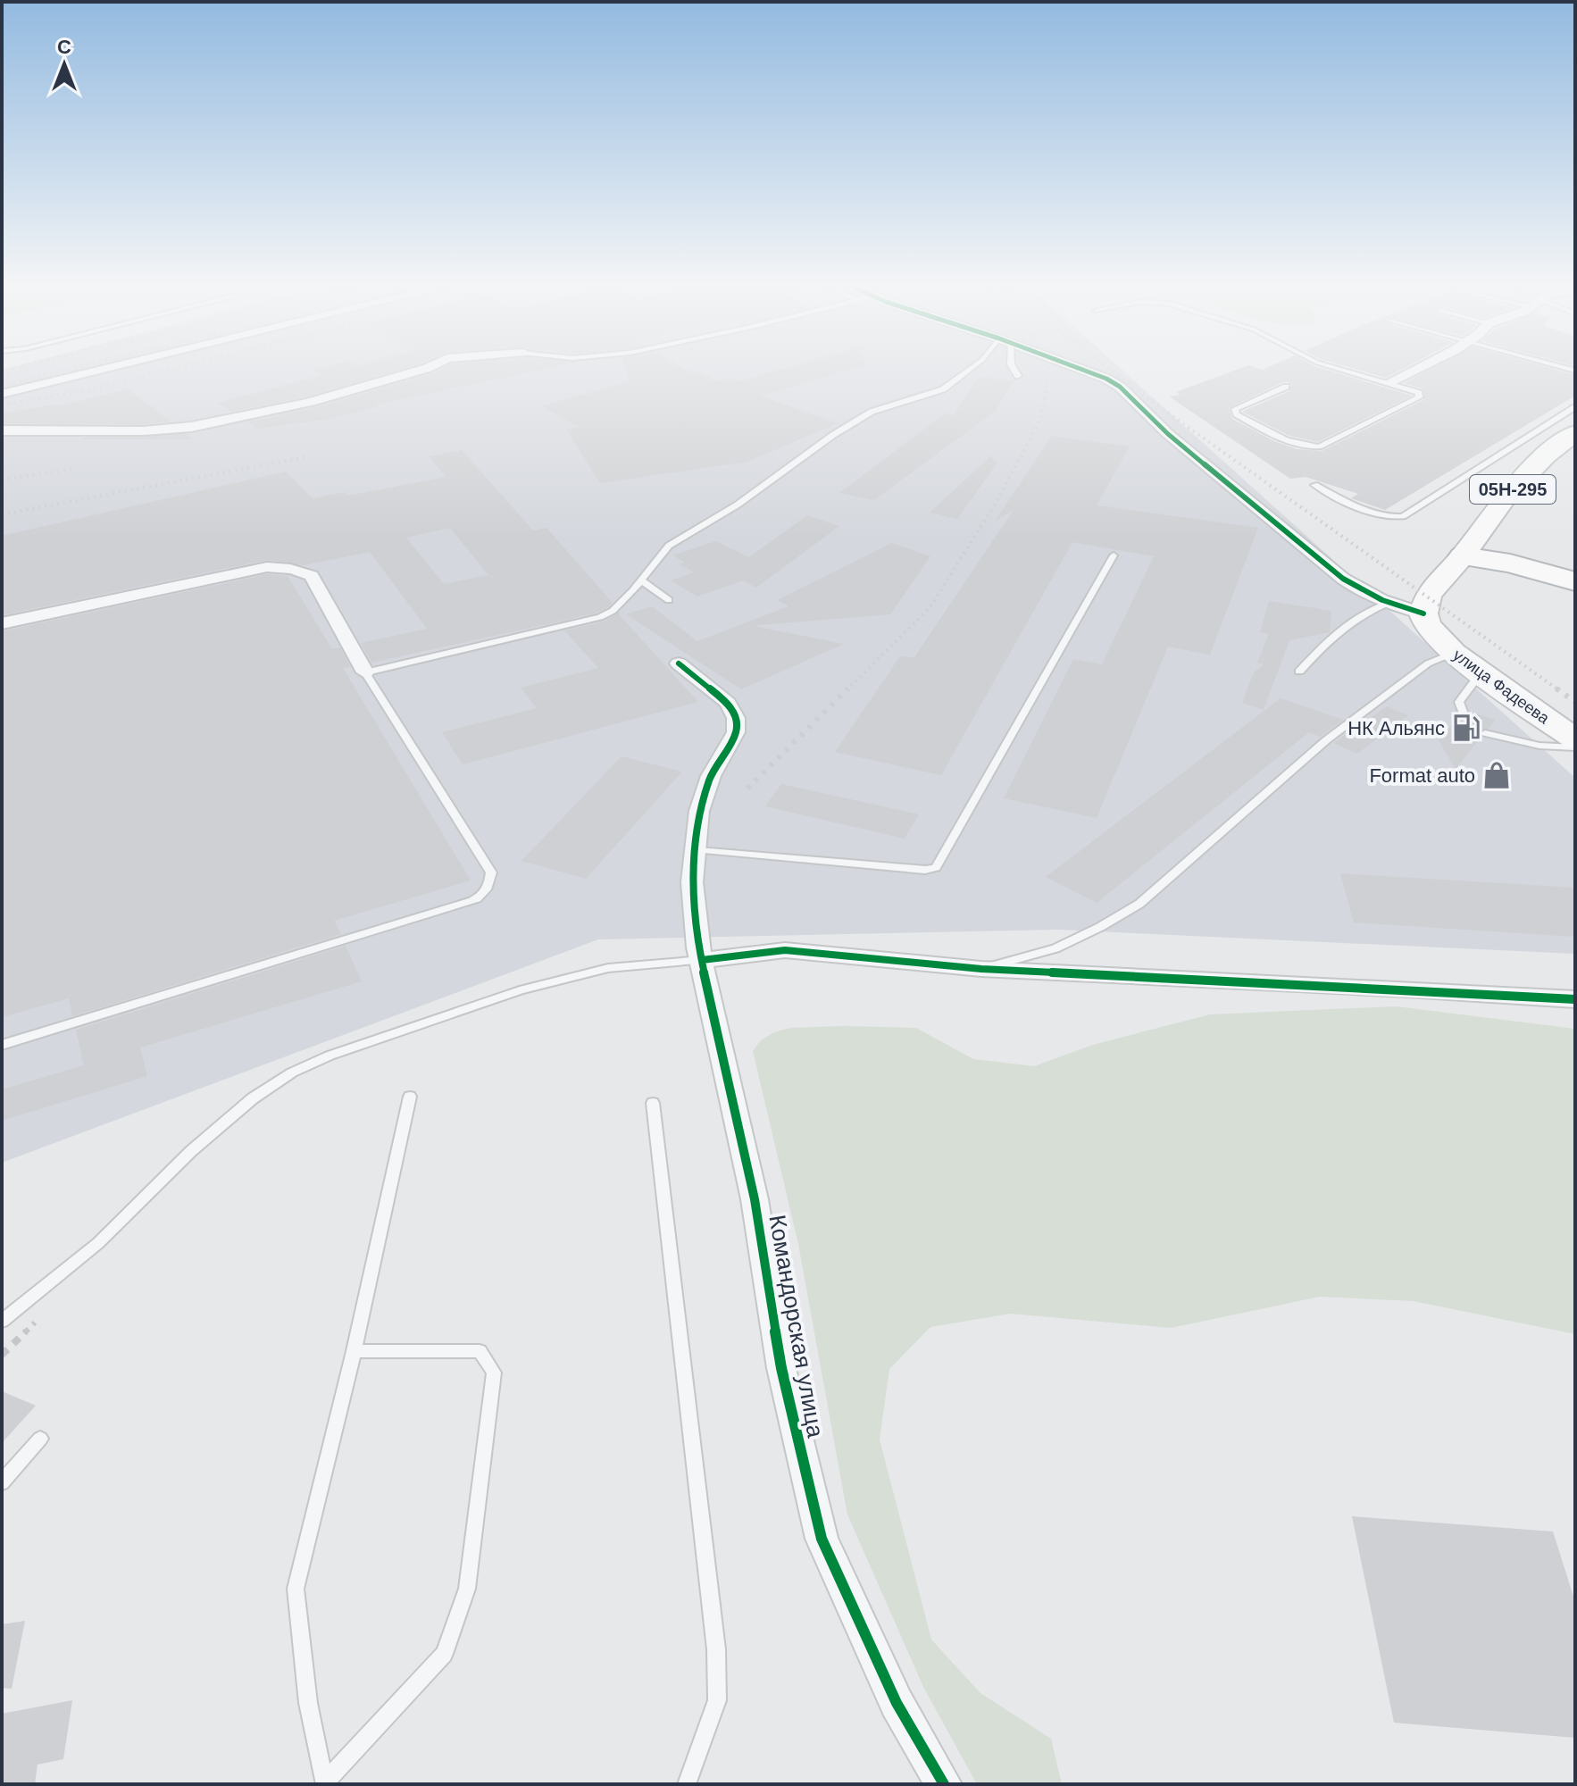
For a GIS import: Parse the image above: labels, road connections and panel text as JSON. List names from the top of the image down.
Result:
{
  "streets": {
    "main road": ["05Н-295", "улица Фадеева"],
    "street": ["Командорская улица"]
  },
  "places": {
    "fuel station": ["НК Альянс"],
    "shop": ["Format auto"]
  },
  "north": "top"
}
